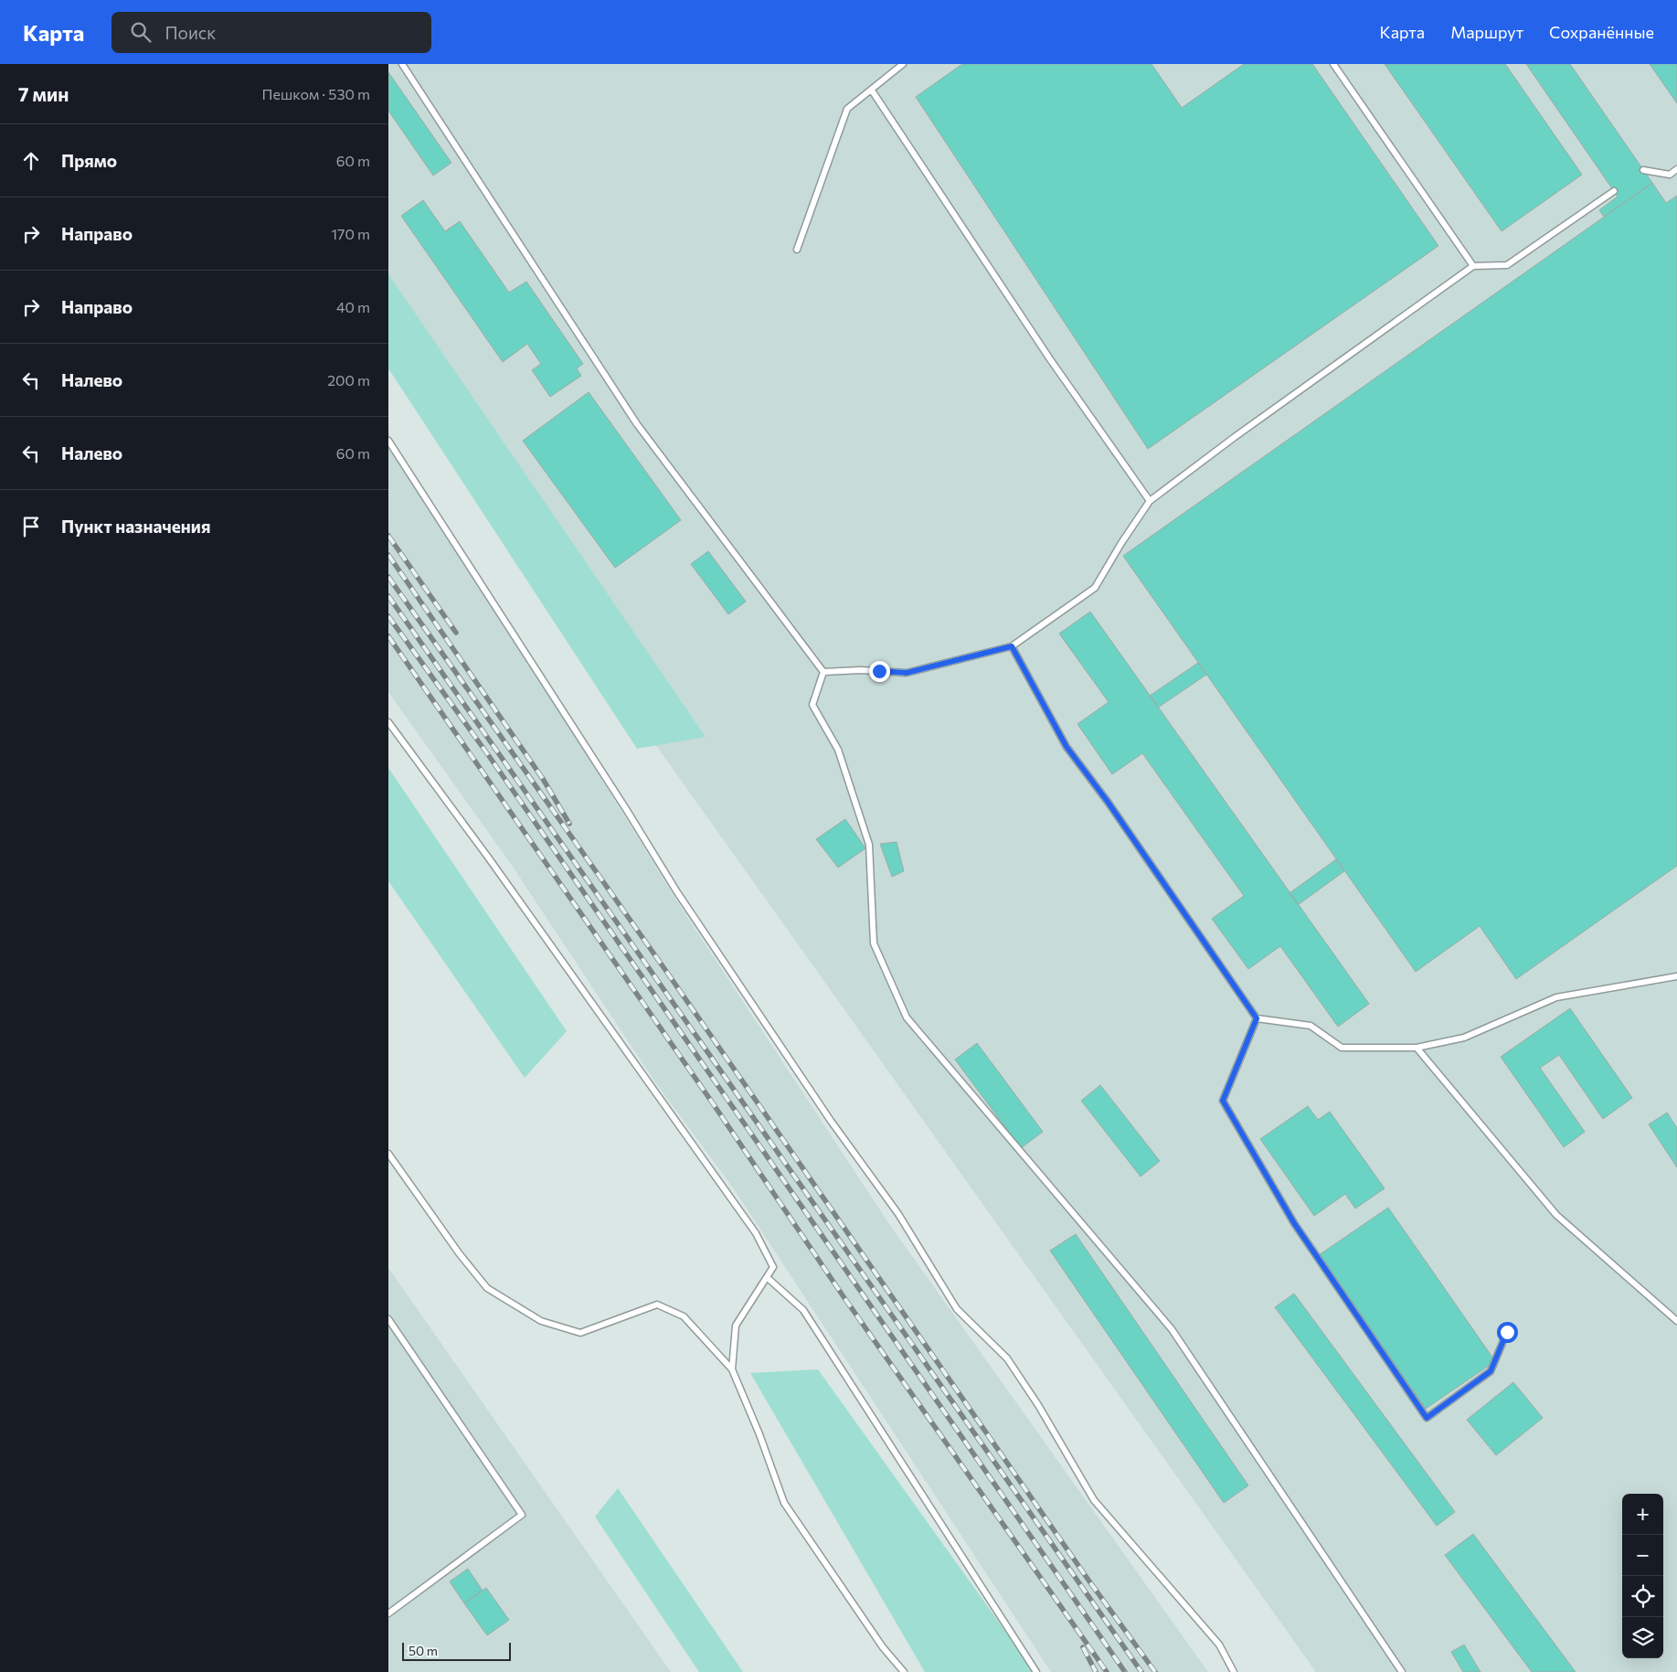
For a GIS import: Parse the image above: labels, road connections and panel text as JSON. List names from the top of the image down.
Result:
{
  "scale_bar": "50 m",
  "page": {
    "header": "Карта",
    "search": "Поиск",
    "nav": ["Карта", "Маршрут", "Сохранённые"],
    "heading": ["7 мин", "Пешком · 530 m"],
    "list": [
      ["Прямо", "60 m"],
      ["Направо", "170 m"],
      ["Направо", "40 m"],
      ["Налево", "200 m"],
      ["Налево", "60 m"],
      "Пункт назначения"
    ],
    "map_buttons": ["+", "−"],
    "scale": "50 m"
  }
}
